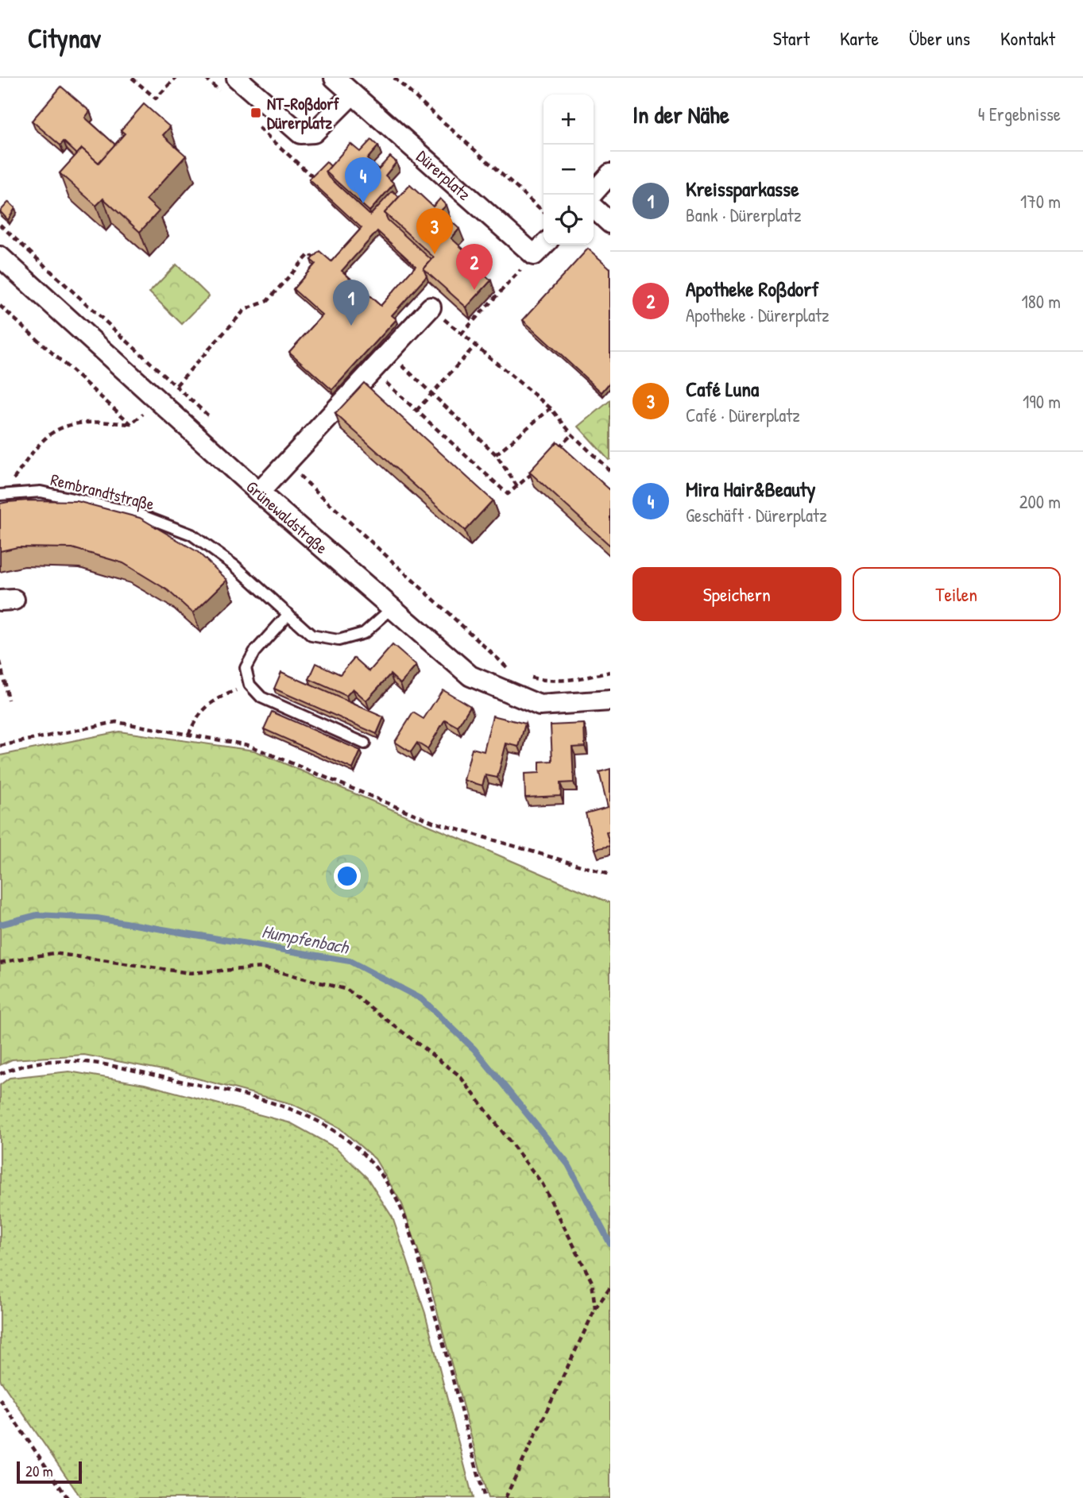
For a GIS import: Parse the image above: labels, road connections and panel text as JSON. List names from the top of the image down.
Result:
{
  "streets": {
    "street": ["Dürerplatz", "Grünewaldstraße"],
    "lane": ["Rembrandtstraße"]
  },
  "crossings": [
    ["Rembrandtstraße", "Grünewaldstraße"]
  ],
  "water": ["Humpfenbach"],
  "places": {
    "transit": ["NT-Roßdorf Dürerplatz"]
  },
  "scale_bar": "20 m",
  "page": {
    "header": "Citynav",
    "nav": [
      "Start",
      "Karte",
      "Über uns",
      "Kontakt"
    ],
    "heading": ["In der Nähe", "4 Ergebnisse"],
    "map_buttons": ["+", "−"],
    "list": [
      {
        "mark": "1",
        "name": "Kreissparkasse",
        "note": "Bank · Dürerplatz",
        "value": "170 m"
      },
      {
        "mark": "2",
        "name": "Apotheke Roßdorf",
        "note": "Apotheke · Dürerplatz",
        "value": "180 m"
      },
      {
        "mark": "3",
        "name": "Café Luna",
        "note": "Café · Dürerplatz",
        "value": "190 m"
      },
      {
        "mark": "4",
        "name": "Mira Hair&Beauty",
        "note": "Geschäft · Dürerplatz",
        "value": "200 m"
      }
    ],
    "pins": [
      "4",
      "3",
      "2",
      "1"
    ],
    "buttons": ["Speichern", "Teilen"],
    "scale": "20 m"
  }
}
